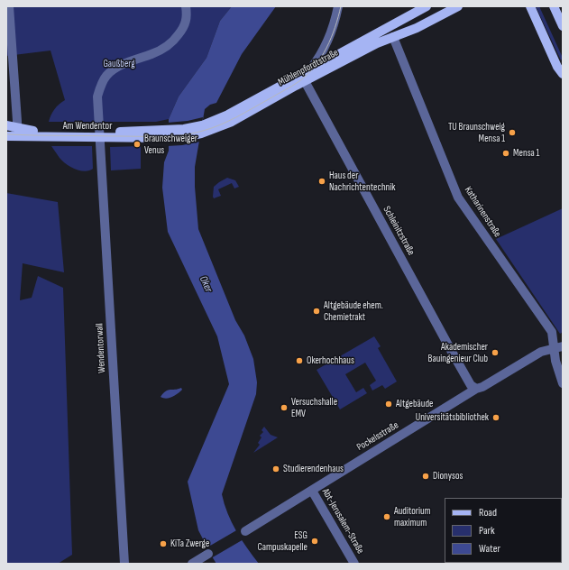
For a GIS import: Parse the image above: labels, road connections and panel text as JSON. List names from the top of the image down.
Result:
{
  "streets": {
    "main road": ["Mühlenpfordtstraße", "Am Wendentor"],
    "street": [
      "Katharinenstraße",
      "Schleinitzstraße",
      "Wendentorwall",
      "Pockelsstraße",
      "Abt-Jerusalem-Straße"
    ]
  },
  "crossings": [
    ["Mühlenpfordtstraße", "Am Wendentor"],
    ["Mühlenpfordtstraße", "Katharinenstraße"],
    ["Mühlenpfordtstraße", "Schleinitzstraße"],
    ["Am Wendentor", "Wendentorwall"],
    ["Katharinenstraße", "Pockelsstraße"],
    ["Schleinitzstraße", "Pockelsstraße"],
    ["Pockelsstraße", "Abt-Jerusalem-Straße"]
  ],
  "water": ["Oker"],
  "parks": ["Gaußberg"],
  "places": [
    "TU Braunschweig Mensa 1",
    "Braunschweiger Venus",
    "Mensa 1",
    "Haus der Nachrichtentechnik",
    "Altgebäude ehem. Chemietrakt",
    "Akademischer Bauingenieur Club",
    "Okerhochhaus",
    "Altgebäude",
    "Versuchshalle EMV",
    "Universitätsbibliothek",
    "Studierendenhaus",
    "Dionysos",
    "Auditorium maximum",
    "ESG Campuskapelle",
    "KiTa Zwerge"
  ],
  "legend": ["Road", "Park", "Water"]
}
